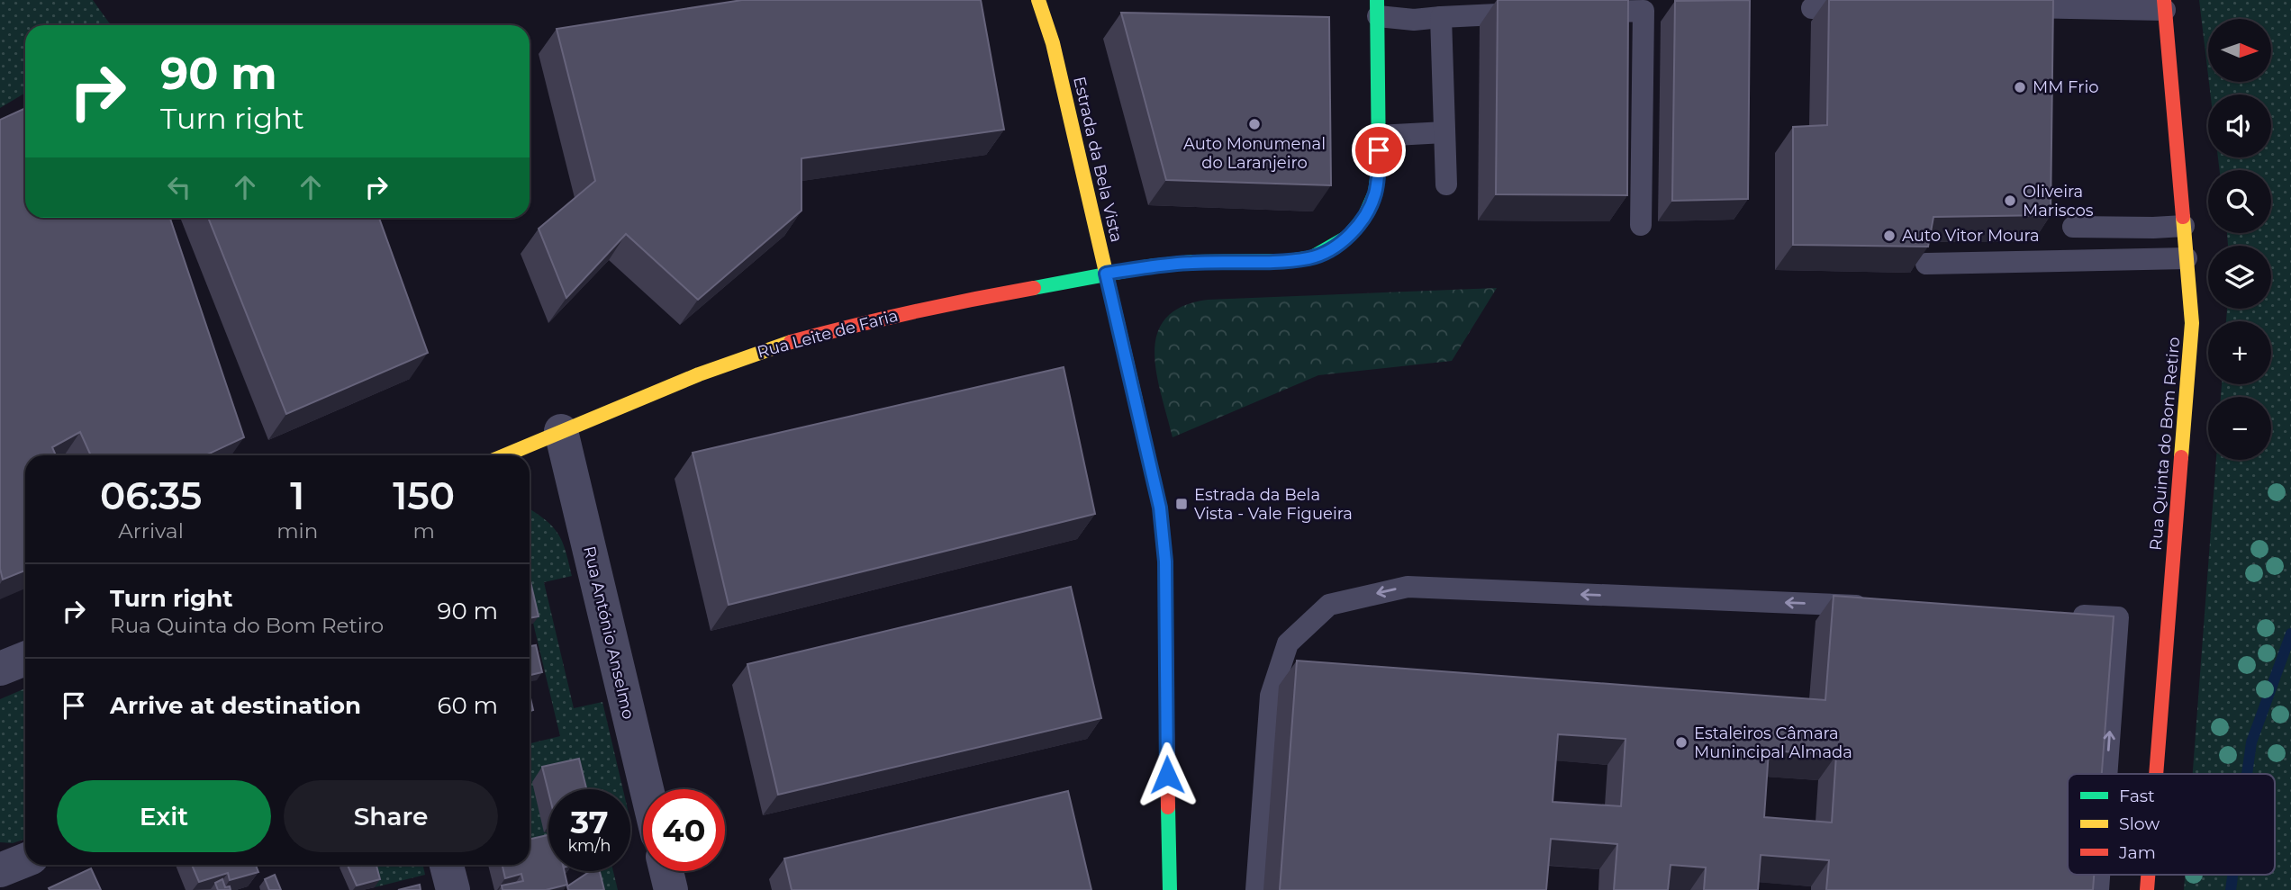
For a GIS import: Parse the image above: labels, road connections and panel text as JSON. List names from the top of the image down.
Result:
{
  "streets": {
    "street": [
      "Estrada da Bela Vista",
      "Rua Leite de Faria",
      "Rua Quinta do Bom Retiro",
      "Rua António Anselmo"
    ]
  },
  "crossings": [
    ["Estrada da Bela Vista", "Rua Leite de Faria"],
    ["Rua Leite de Faria", "Rua António Anselmo"]
  ],
  "places": {
    "other": [
      "MM Frio",
      "Auto Monumenal do Laranjeiro",
      "Oliveira Mariscos",
      "Auto Vitor Moura",
      "Estaleiros Câmara Munincipal Almada"
    ],
    "transit": ["Estrada da Bela Vista - Vale Figueira"]
  },
  "legend": ["Fast", "Slow", "Jam"],
  "north": "right",
  "page": {
    "map_buttons": ["+", "−"],
    "turn": ["90 m", "Turn right"],
    "eta": [
      "06:35",
      "Arrival",
      "1",
      "min",
      "150",
      "m"
    ],
    "list": [
      {
        "name": "Turn right",
        "note": "Rua Quinta do Bom Retiro",
        "value": "90 m"
      },
      {
        "name": "Arrive at destination",
        "value": "60 m"
      }
    ],
    "buttons": ["Exit", "Share"],
    "speed": "37 km/h",
    "limit": "40"
  }
}
